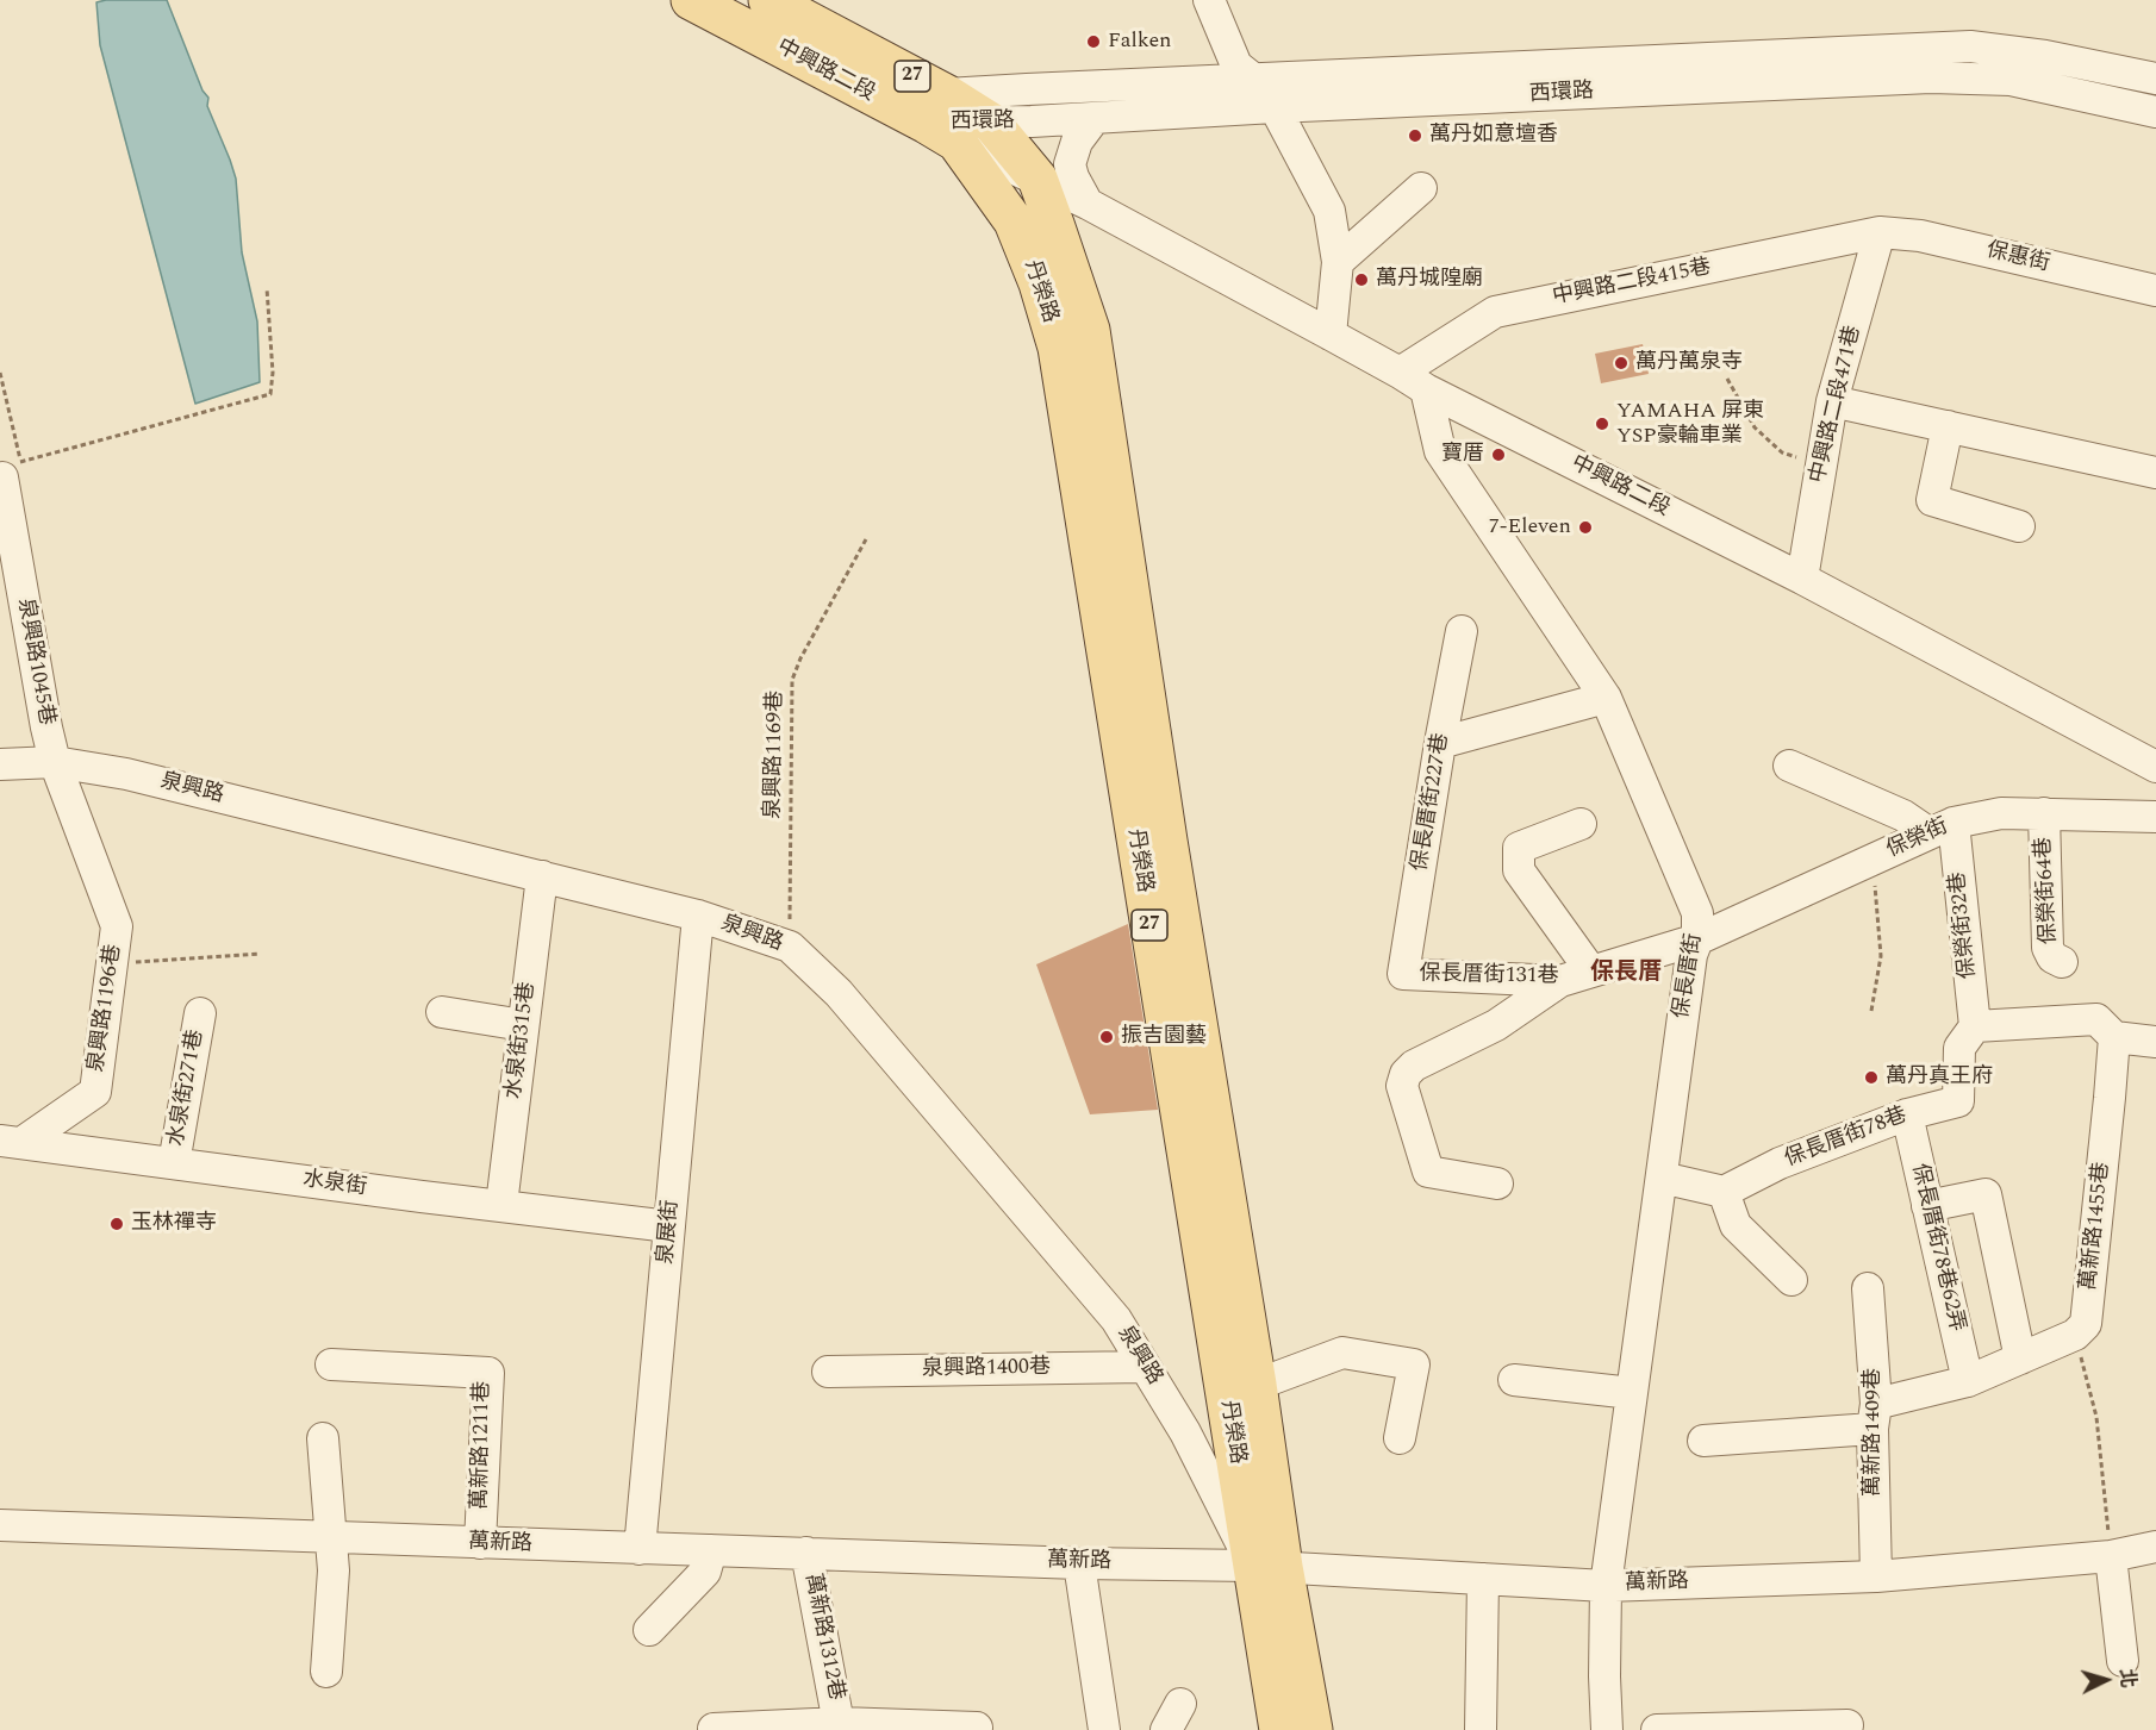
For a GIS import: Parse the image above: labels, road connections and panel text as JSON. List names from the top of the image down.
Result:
{
  "streets": {
    "main road": ["中興路二段", "27", "丹榮路"],
    "street": [
      "西環路",
      "保惠街",
      "中興路二段415巷",
      "中興路二段471巷",
      "泉興路1045巷",
      "泉興路",
      "保長厝街227巷",
      "保榮街",
      "保榮街64巷",
      "保榮街32巷",
      "保長厝街131巷",
      "保長厝街",
      "泉興路1196巷",
      "水泉街315巷",
      "水泉街271巷",
      "保長厝街78巷",
      "水泉街",
      "萬新路1455巷",
      "泉展街",
      "保長厝街78巷62弄",
      "泉興路1400巷",
      "萬新路1409巷",
      "萬新路1211巷",
      "萬新路",
      "萬新路1312巷"
    ],
    "path": ["泉興路1169巷"]
  },
  "crossings": [
    ["中興路二段", "西環路"],
    ["中興路二段", "中興路二段415巷"],
    ["中興路二段", "丹榮路"],
    ["中興路二段", "中興路二段471巷"],
    ["中興路二段", "保長厝街"],
    ["西環路", "丹榮路"],
    ["保惠街", "中興路二段415巷"],
    ["保惠街", "中興路二段471巷"],
    ["中興路二段415巷", "中興路二段471巷"],
    ["丹榮路", "泉興路"],
    ["丹榮路", "萬新路"],
    ["泉興路1045巷", "泉興路"],
    ["泉興路1045巷", "泉興路1196巷"],
    ["泉興路1169巷", "泉興路"],
    ["泉興路", "泉興路1196巷"],
    ["泉興路", "水泉街315巷"],
    ["泉興路", "泉展街"],
    ["泉興路", "泉興路1400巷"],
    ["泉興路", "萬新路"],
    ["保長厝街227巷", "保長厝街131巷"],
    ["保榮街", "保榮街64巷"],
    ["保榮街", "保榮街32巷"],
    ["保榮街", "保長厝街131巷"],
    ["保榮街", "保長厝街"],
    ["保榮街32巷", "保長厝街78巷"],
    ["保長厝街131巷", "保長厝街"],
    ["保長厝街", "萬新路"],
    ["泉興路1196巷", "水泉街"],
    ["水泉街315巷", "水泉街"],
    ["水泉街271巷", "水泉街"],
    ["保長厝街78巷", "保長厝街78巷62弄"],
    ["水泉街", "泉展街"],
    ["泉展街", "萬新路"],
    ["萬新路1409巷", "萬新路"],
    ["萬新路1211巷", "萬新路"],
    ["萬新路", "萬新路1312巷"]
  ],
  "districts": ["保長厝"],
  "places": [
    "Falken",
    "萬丹如意壇香",
    "萬丹城隍廟",
    "萬丹萬泉寺",
    "YAMAHA 屏東 YSP豪輪車業",
    "寶厝",
    "7-Eleven",
    "振吉園藝",
    "萬丹真王府",
    "玉林禪寺"
  ],
  "north": "right"
}
